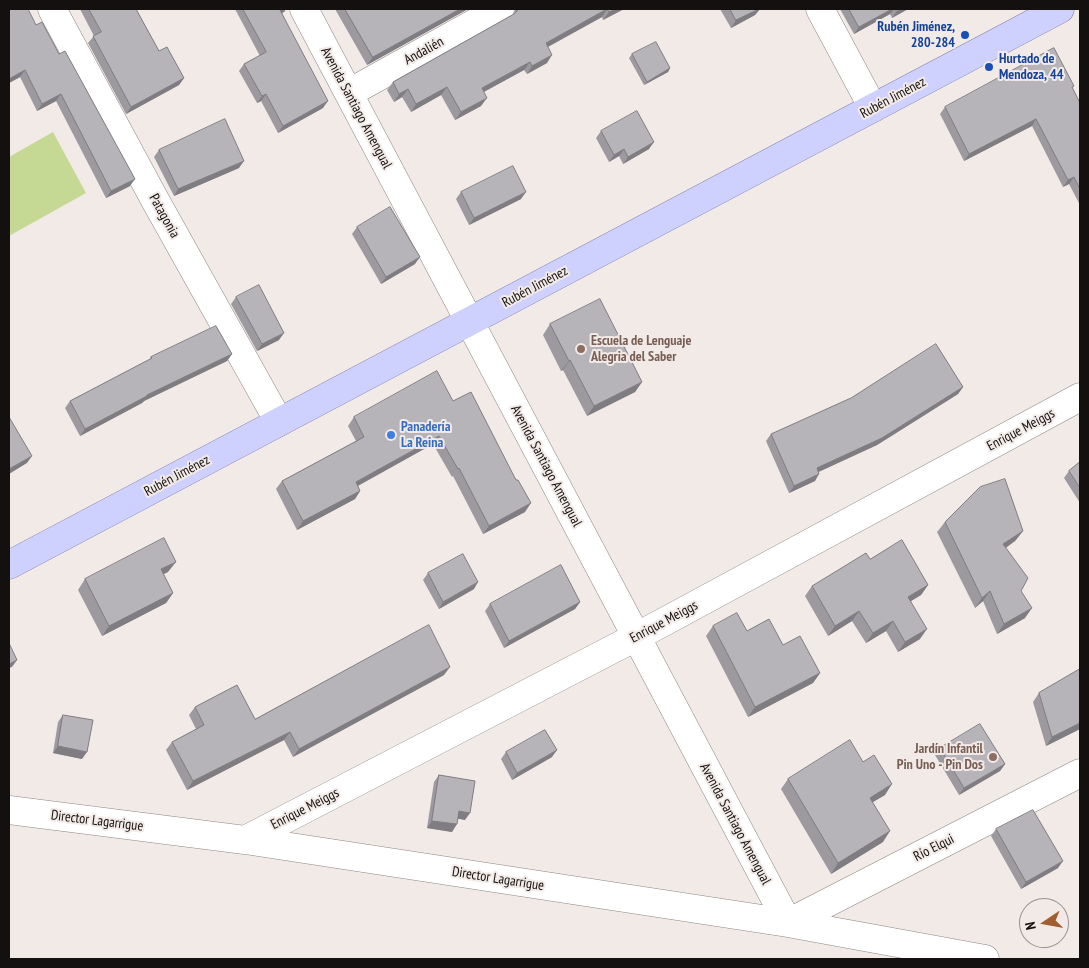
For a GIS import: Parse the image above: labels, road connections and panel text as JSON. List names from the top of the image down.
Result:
{
  "streets": {
    "main road": ["Rubén Jiménez"],
    "street": [
      "Andalién",
      "Avenida Santiago Amengual",
      "Patagonia",
      "Enrique Meiggs",
      "Director Lagarrigue",
      "Río Elqui"
    ]
  },
  "crossings": [
    ["Andalién", "Avenida Santiago Amengual"],
    ["Rubén Jiménez", "Avenida Santiago Amengual"],
    ["Rubén Jiménez", "Patagonia"],
    ["Avenida Santiago Amengual", "Enrique Meiggs"],
    ["Avenida Santiago Amengual", "Director Lagarrigue"],
    ["Avenida Santiago Amengual", "Río Elqui"],
    ["Enrique Meiggs", "Director Lagarrigue"],
    ["Director Lagarrigue", "Río Elqui"]
  ],
  "places": [
    "Rubén Jiménez, 280-284",
    "Hurtado de Mendoza, 44",
    "Escuela de Lenguaje Alegria del Saber",
    "Panadería La Reina",
    "Jardín Infantil Pin Uno - Pin Dos"
  ],
  "north": "left"
}
